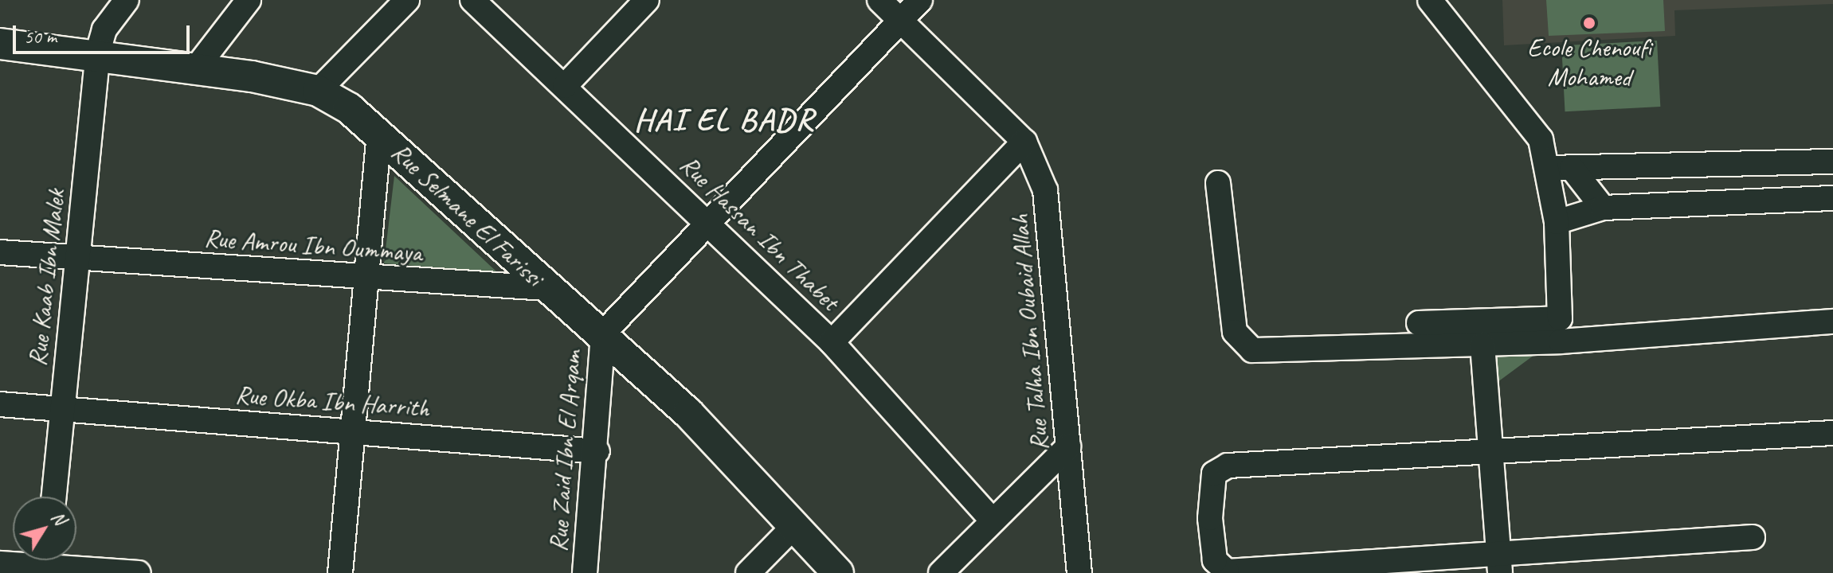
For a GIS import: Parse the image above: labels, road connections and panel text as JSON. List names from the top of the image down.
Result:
{
  "streets": {
    "street": [
      "Rue Selmane El Farissi",
      "Rue Hassan Ibn Thabet",
      "Rue Amrou Ibn Oummaya",
      "Rue Kaab Ibn Malek",
      "Rue Talha Ibn Oubaid Allah",
      "Rue Okba Ibn Harrith",
      "Rue Zaid Ibn El Arqam"
    ]
  },
  "crossings": [
    ["Rue Selmane El Farissi", "Rue Amrou Ibn Oummaya"],
    ["Rue Selmane El Farissi", "Rue Kaab Ibn Malek"],
    ["Rue Selmane El Farissi", "Rue Zaid Ibn El Arqam"],
    ["Rue Amrou Ibn Oummaya", "Rue Kaab Ibn Malek"],
    ["Rue Kaab Ibn Malek", "Rue Okba Ibn Harrith"],
    ["Rue Okba Ibn Harrith", "Rue Zaid Ibn El Arqam"]
  ],
  "districts": ["HAI EL BADR"],
  "places": ["Ecole Chenoufi Mohamed"],
  "scale_bar": "50 m",
  "north": "top right"
}
